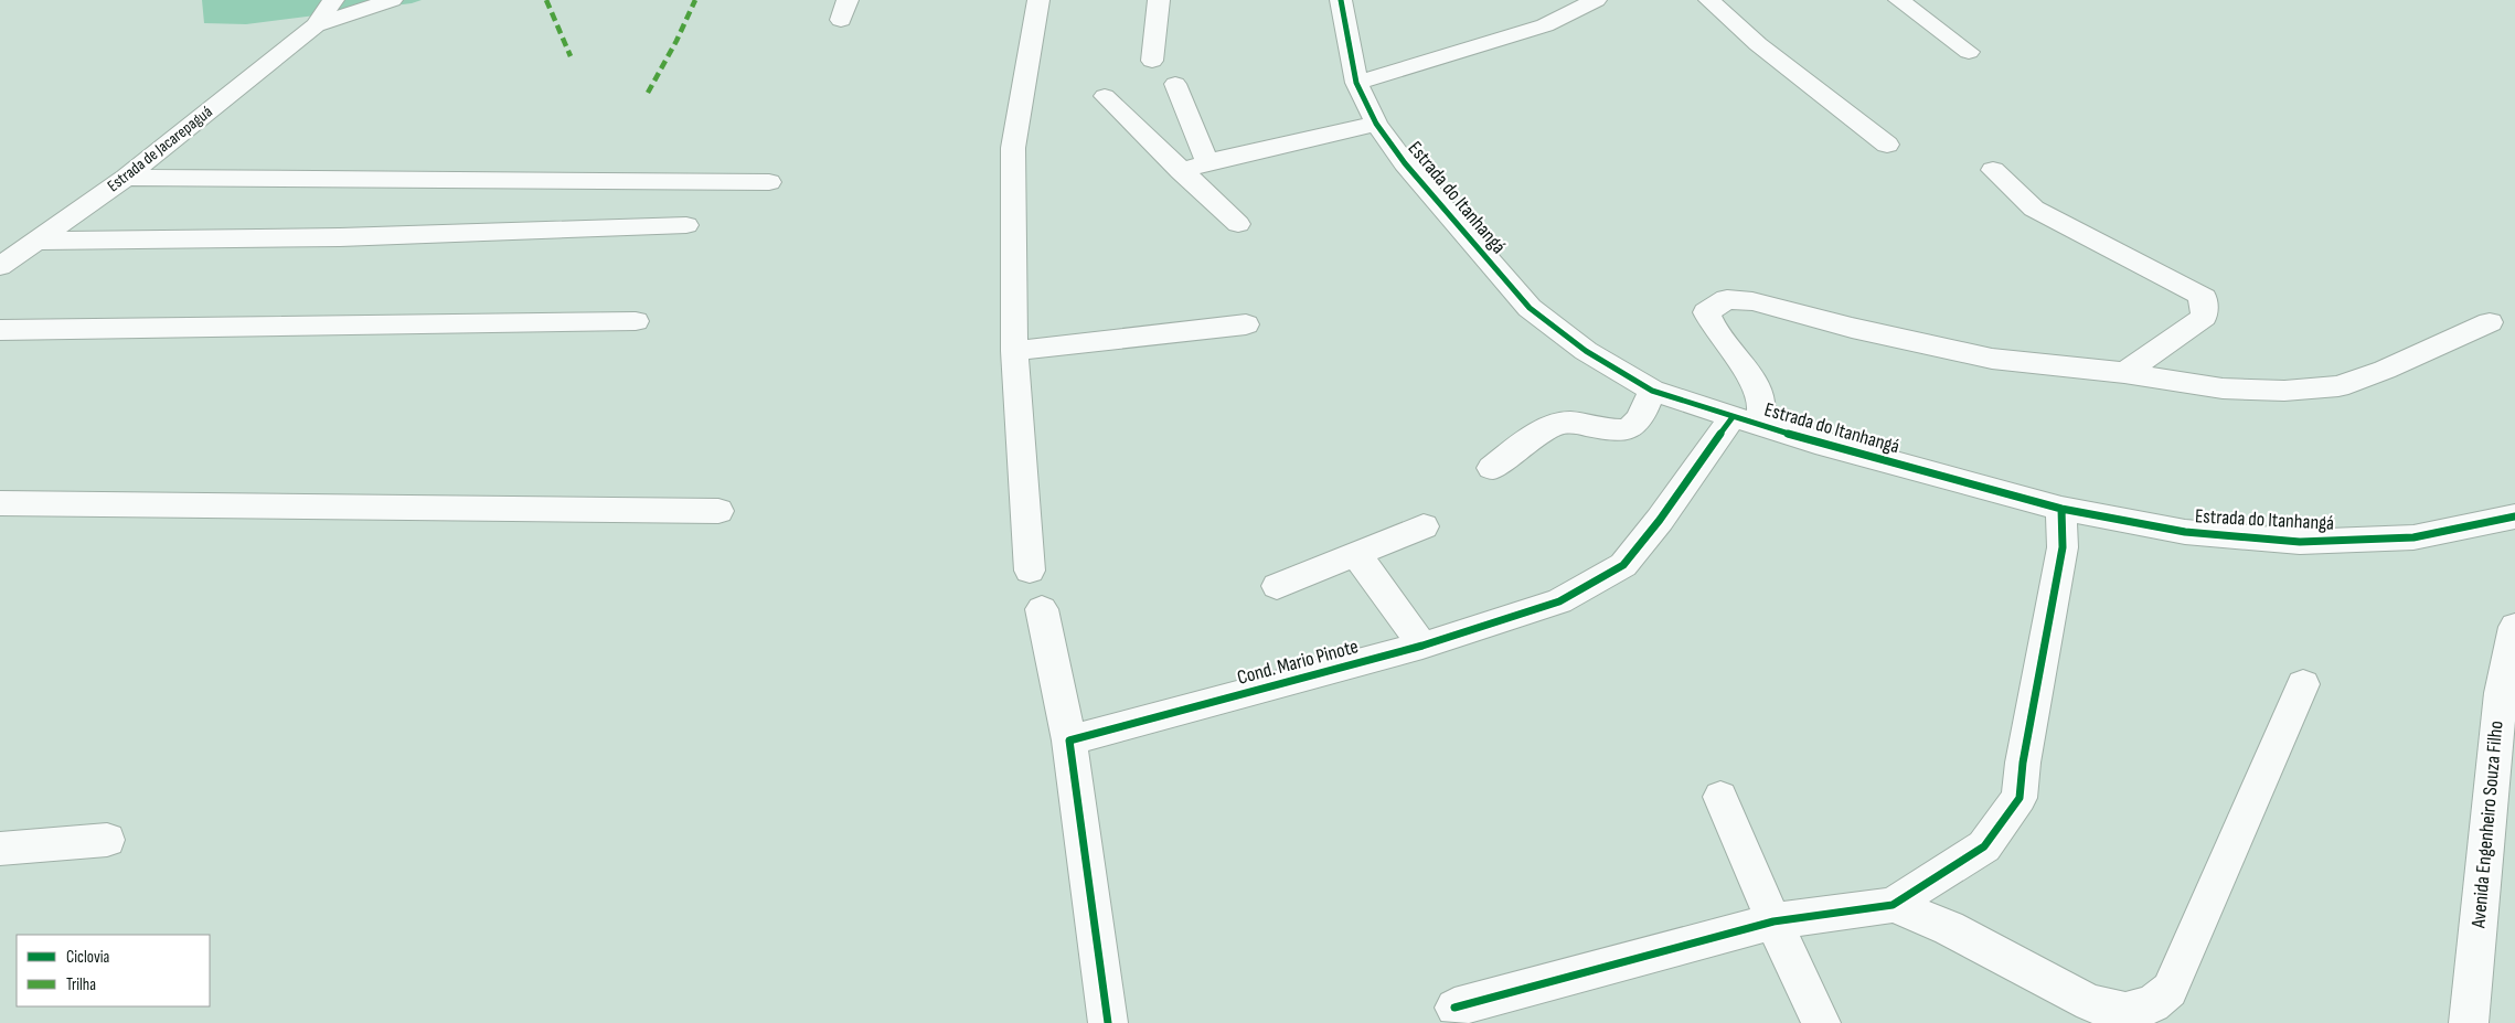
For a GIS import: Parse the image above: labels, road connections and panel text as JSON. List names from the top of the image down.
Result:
{
  "streets": {
    "street": [
      "Estrada de Jacarepaguá",
      "Estrada do Itanhangá",
      "Cond. Mario Pinote",
      "Avenida Engenheiro Souza Filho"
    ]
  },
  "crossings": [
    ["Estrada do Itanhangá", "Cond. Mario Pinote"]
  ],
  "legend": ["Ciclovia", "Trilha"]
}
